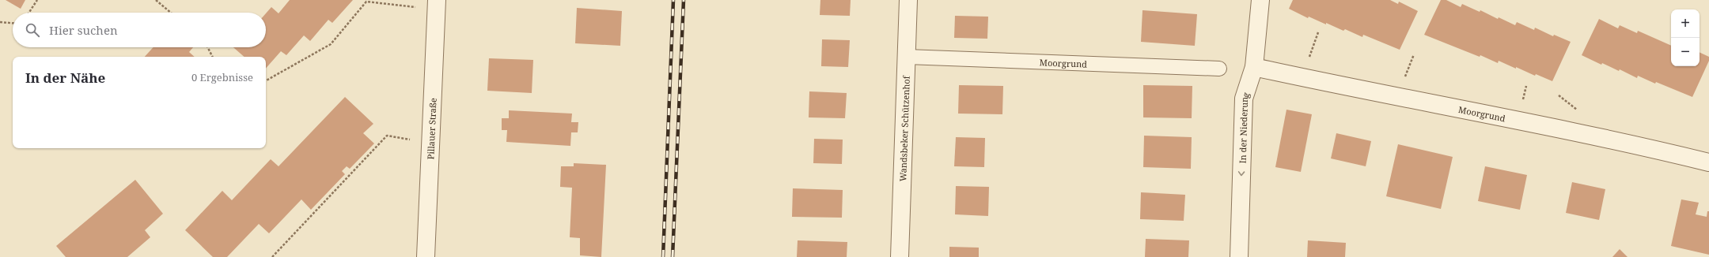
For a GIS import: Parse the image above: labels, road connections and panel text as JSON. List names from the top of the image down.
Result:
{
  "streets": {
    "street": [
      "Moorgrund",
      "In der Niederung",
      "Pillauer Straße",
      "Wandsbeker Schützenhof"
    ]
  },
  "crossings": [
    ["Moorgrund", "In der Niederung"],
    ["Moorgrund", "Wandsbeker Schützenhof"]
  ],
  "one_way": ["In der Niederung"],
  "page": {
    "map_buttons": ["+", "−"],
    "search": "Hier suchen",
    "heading": ["In der Nähe", "0 Ergebnisse"]
  }
}
